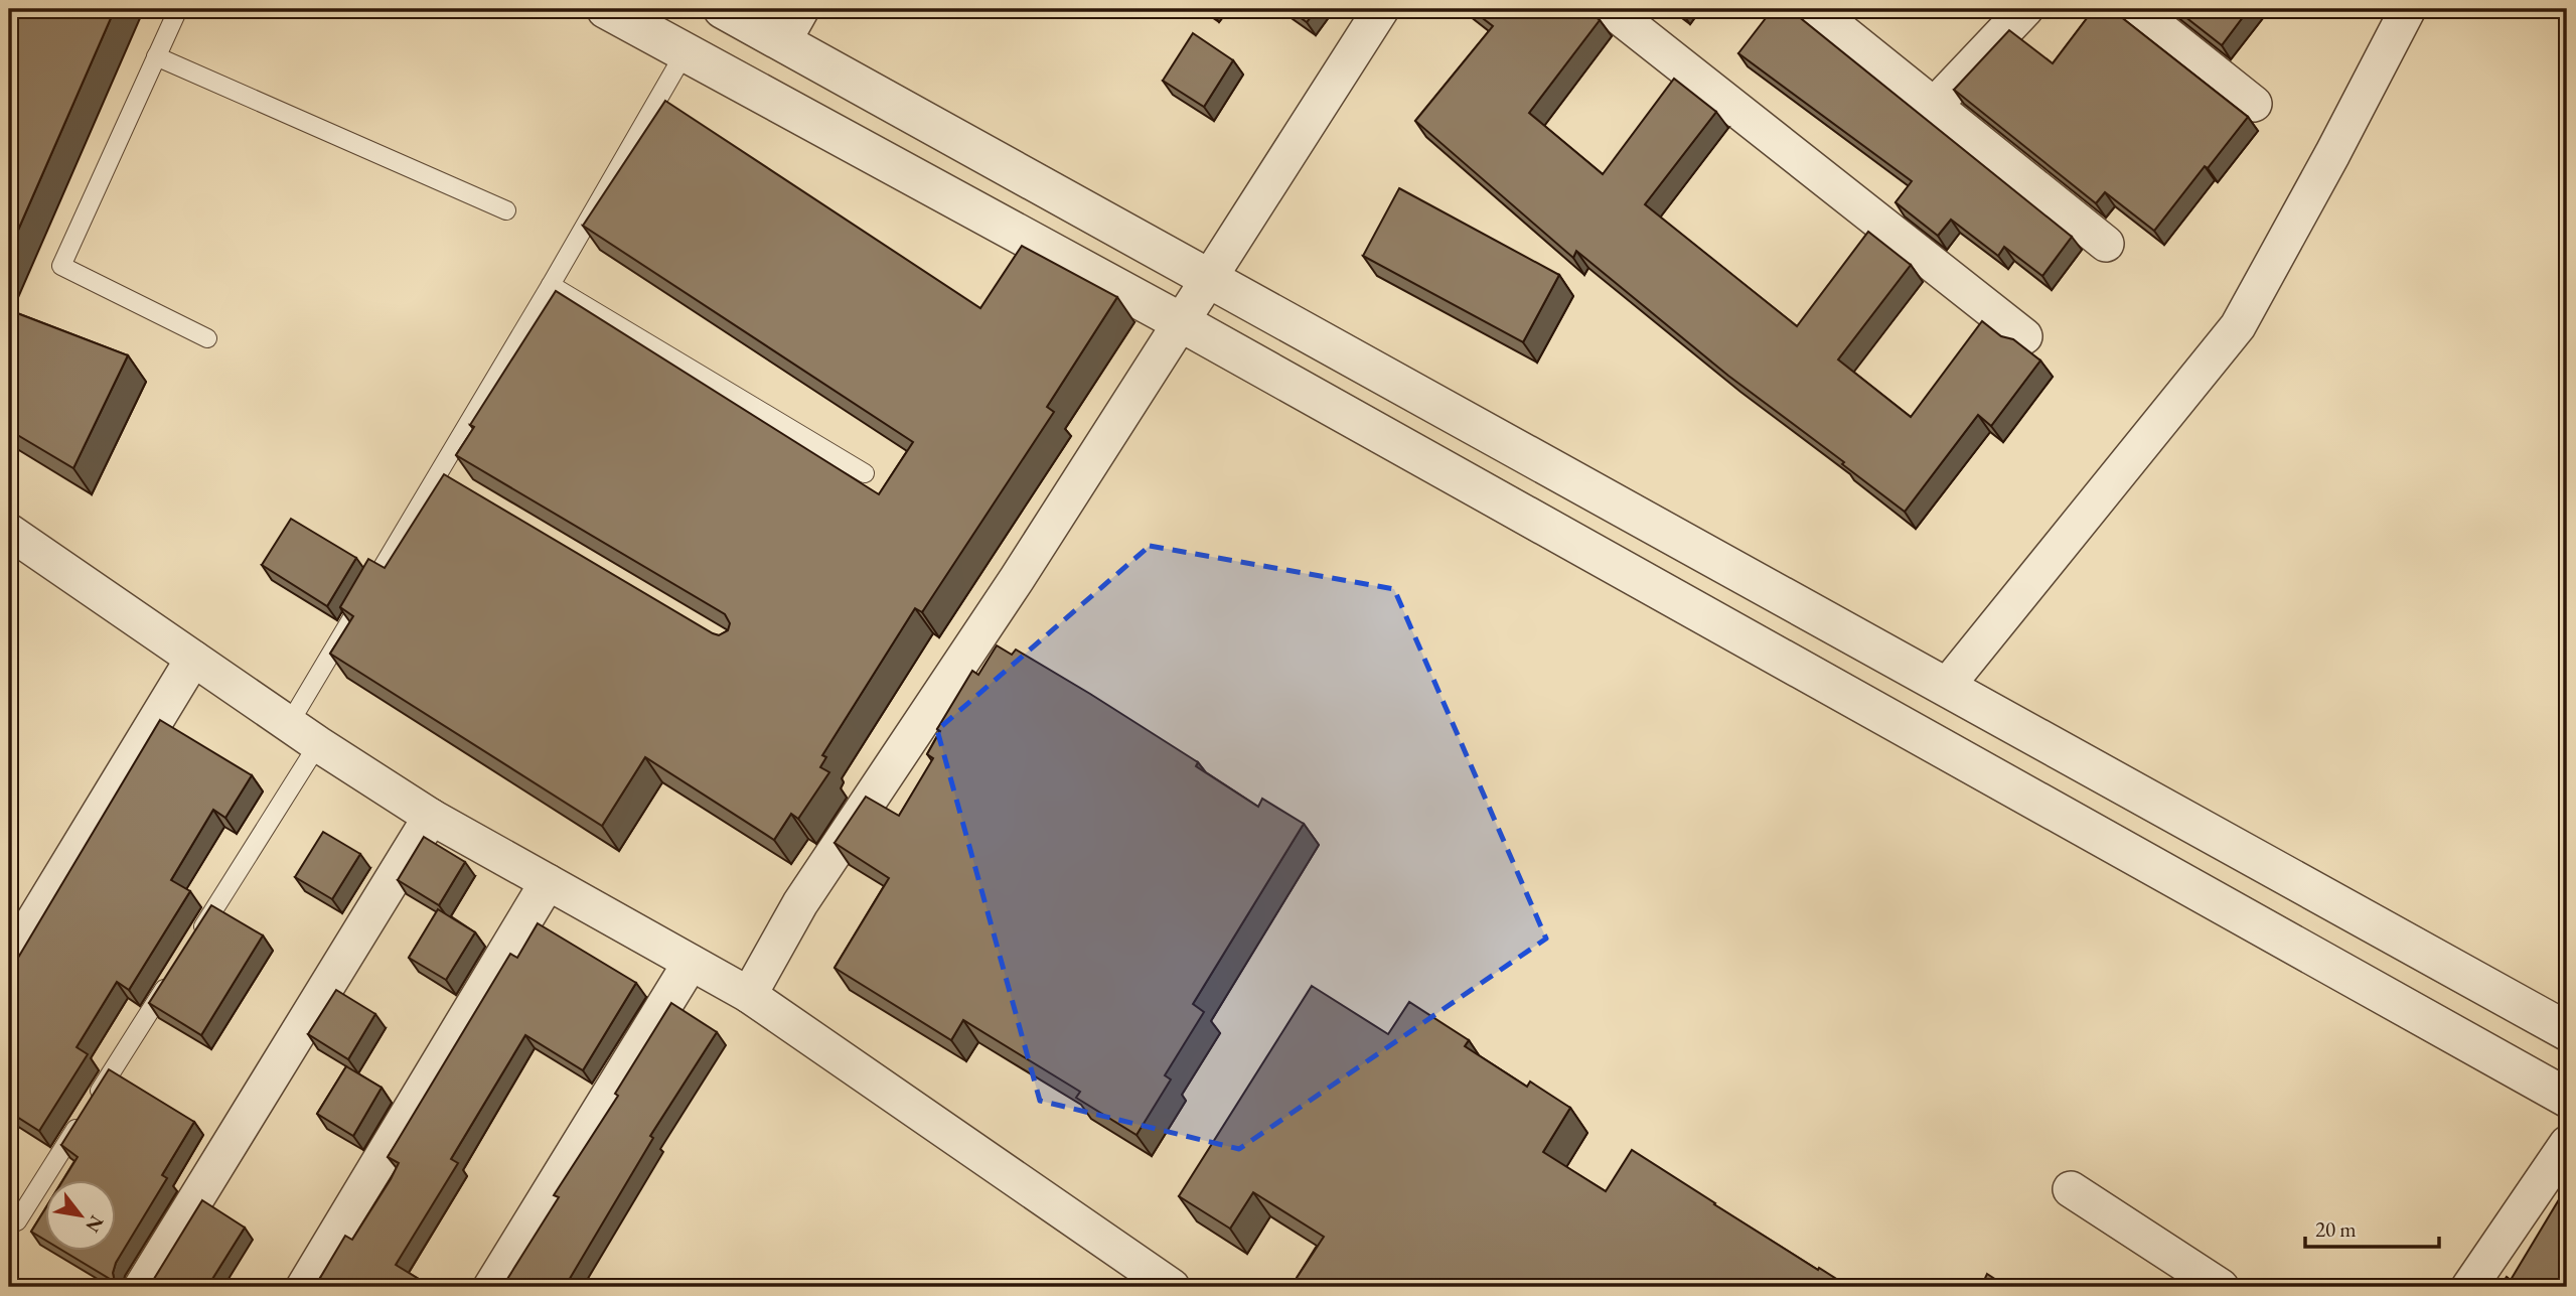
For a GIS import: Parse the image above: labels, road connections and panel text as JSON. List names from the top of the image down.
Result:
{
  "scale_bar": "20 m",
  "north": "bottom right"
}
